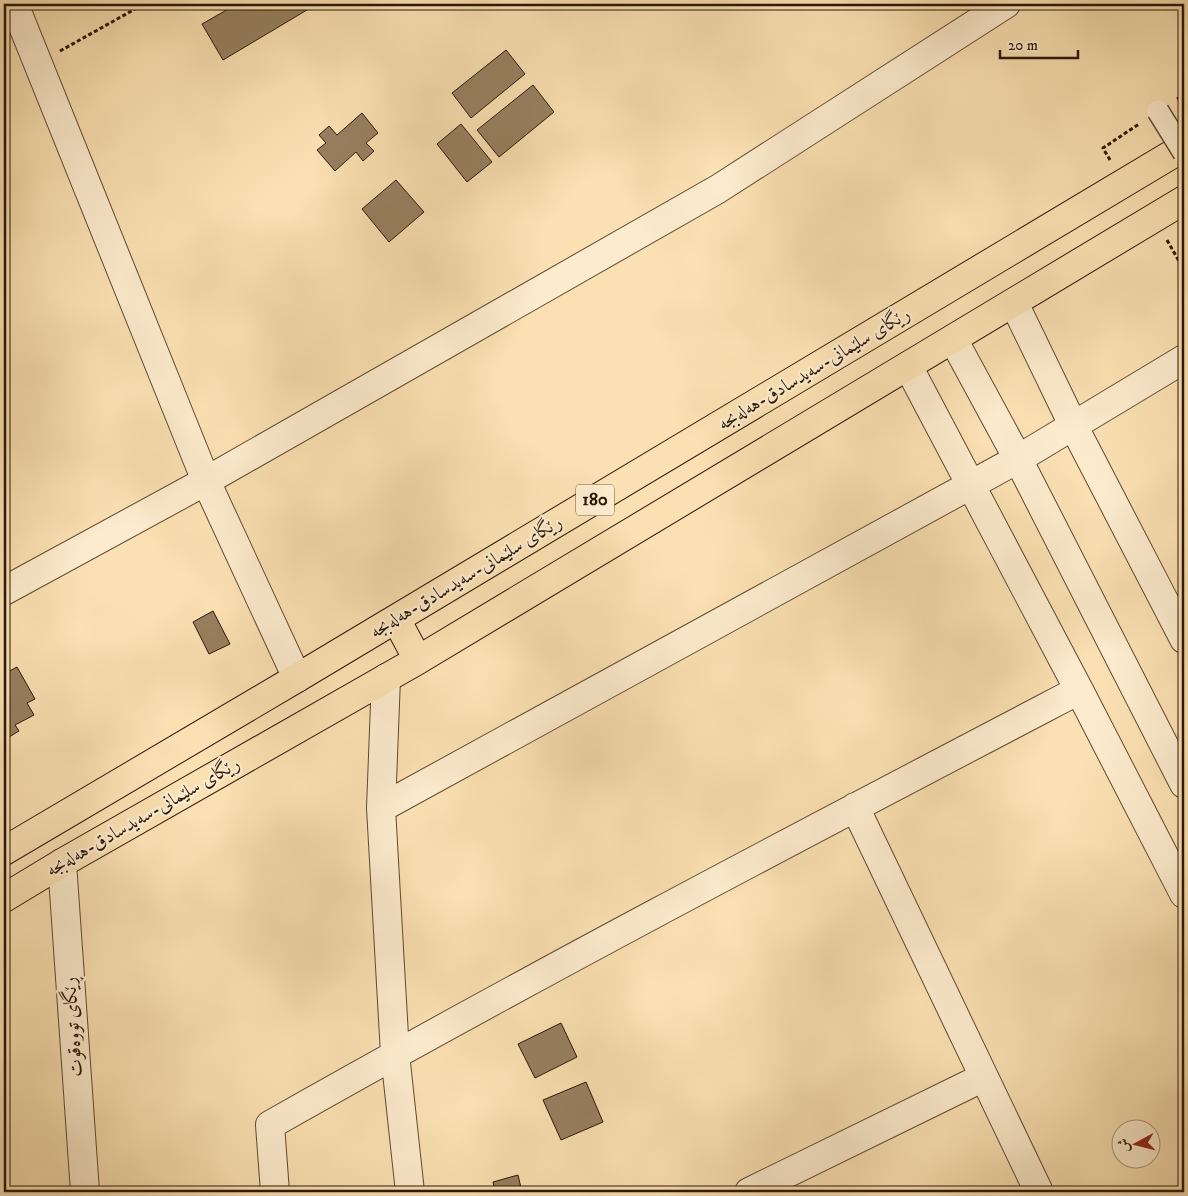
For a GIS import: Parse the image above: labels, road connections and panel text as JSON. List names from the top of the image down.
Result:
{
  "streets": {
    "highway": ["رێگای سلێمانی-سەیدسادق-هەلەبجە", "180"],
    "street": ["ڕێگای تووەقوت"]
  },
  "crossings": [
    ["رێگای سلێمانی-سەیدسادق-هەلەبجە", "ڕێگای تووەقوت"]
  ],
  "scale_bar": "20 m",
  "north": "left"
}
